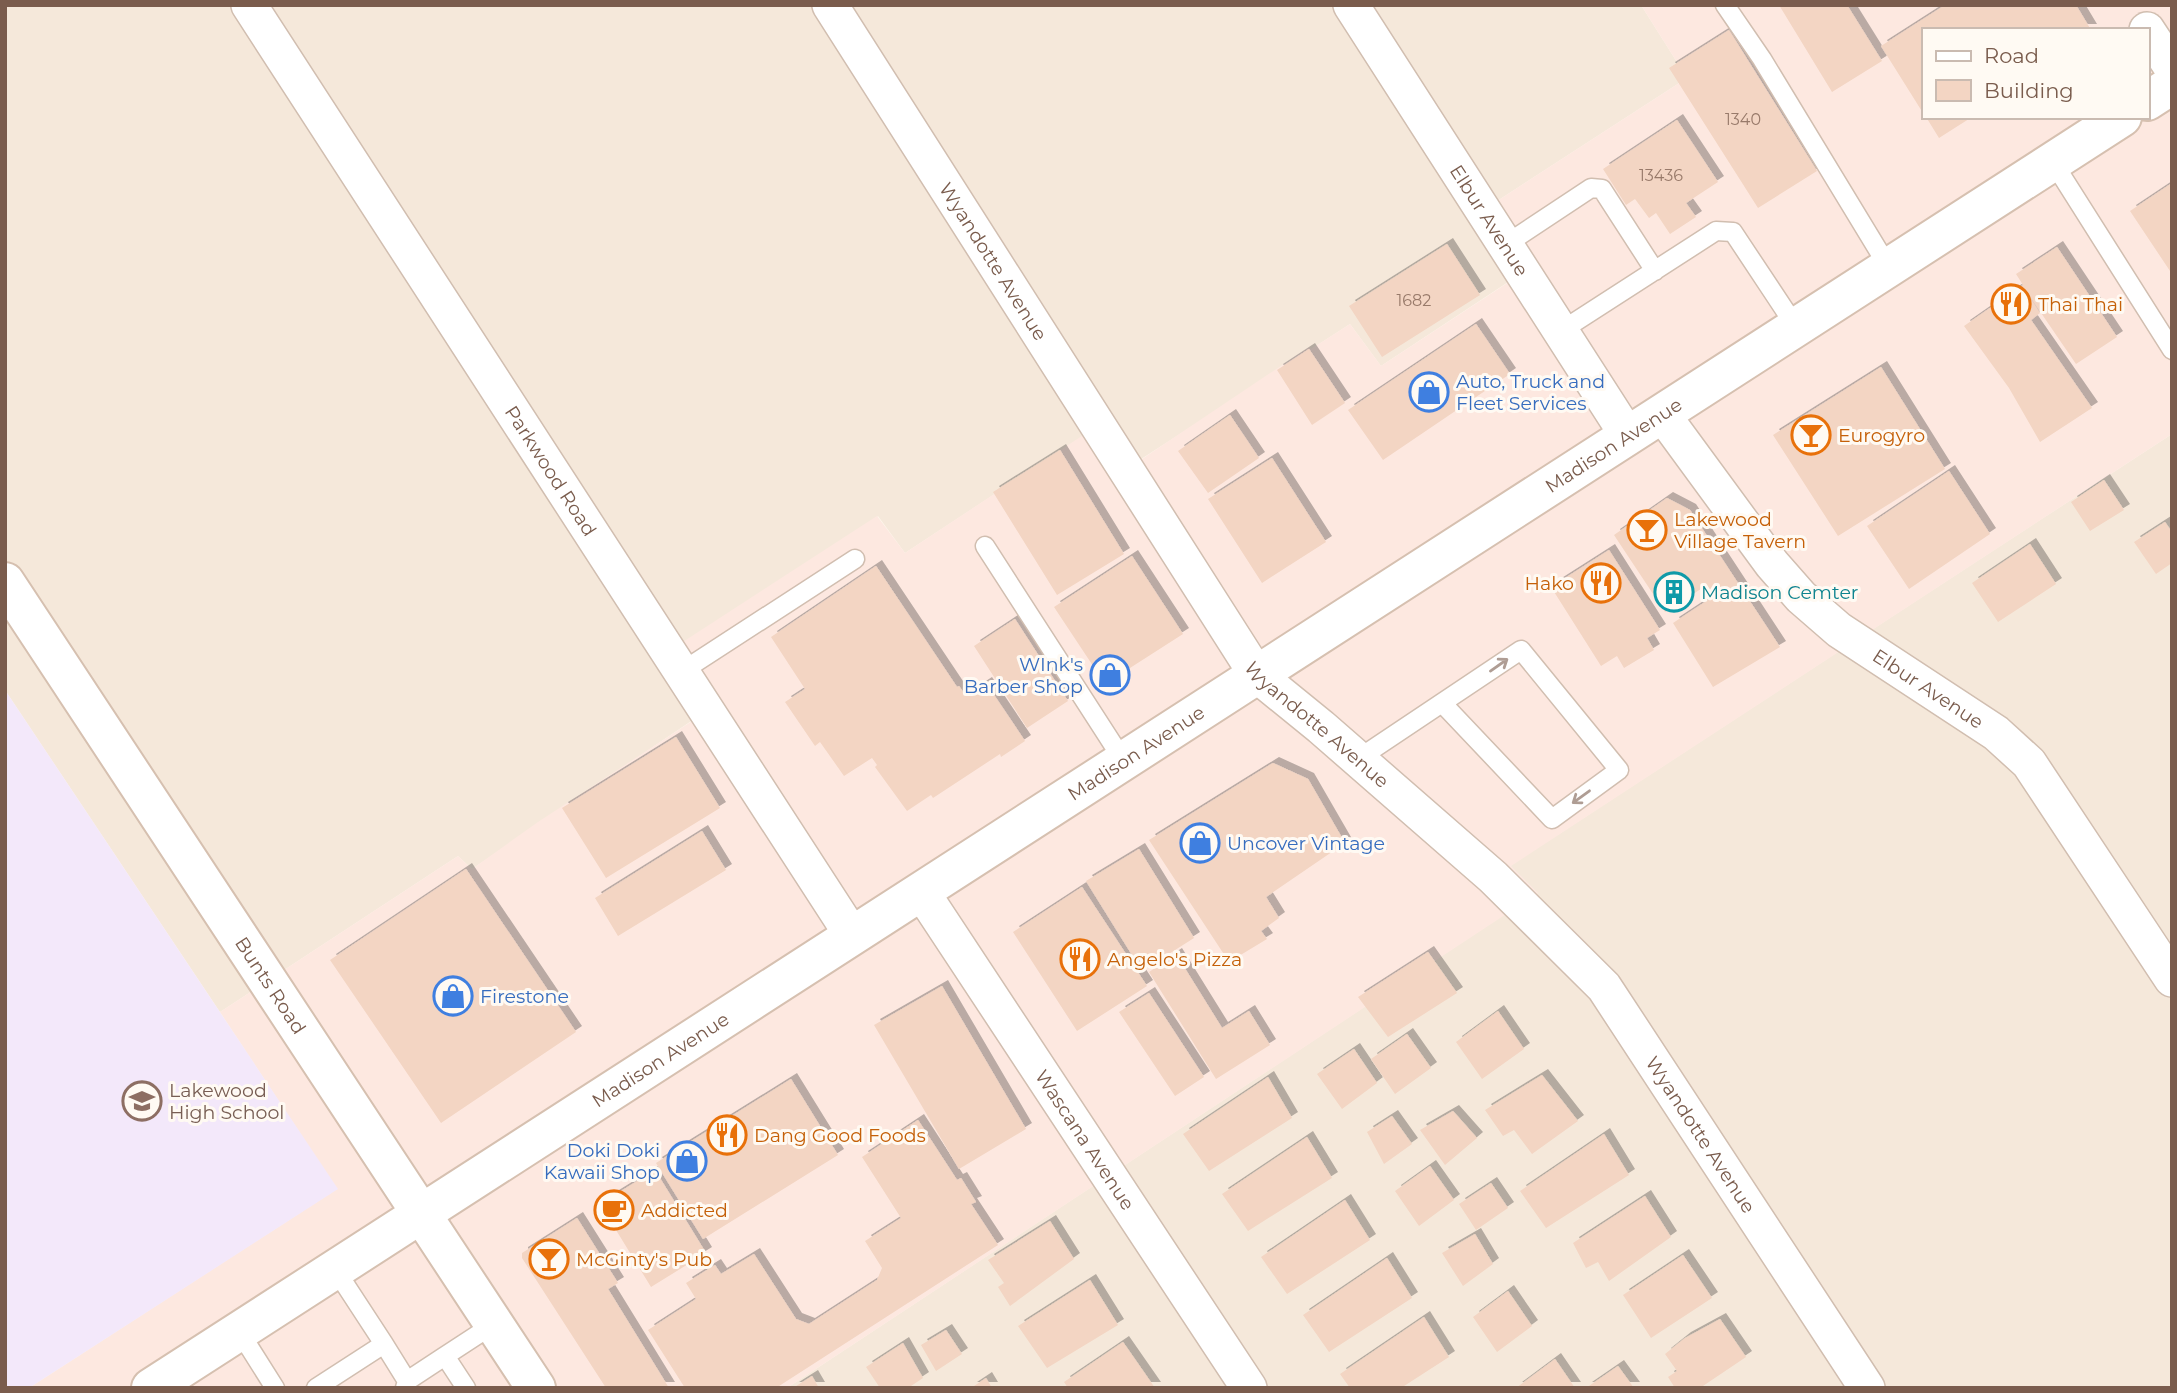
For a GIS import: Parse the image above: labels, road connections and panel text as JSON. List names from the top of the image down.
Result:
{
  "streets": {
    "main road": ["Madison Avenue", "Bunts Road"],
    "street": [
      "Elbur Avenue",
      "Wyandotte Avenue",
      "Parkwood Road",
      "Wascana Avenue"
    ]
  },
  "crossings": [
    ["Elbur Avenue", "Madison Avenue"],
    ["Wyandotte Avenue", "Madison Avenue"],
    ["Madison Avenue", "Parkwood Road"],
    ["Madison Avenue", "Bunts Road"],
    ["Madison Avenue", "Wascana Avenue"]
  ],
  "places": {
    "restaurant": [
      "Thai Thai",
      "Hako",
      "Angelo's Pizza",
      "Dang Good Foods"
    ],
    "shop": [
      "Auto, Truck and Fleet Services",
      "WInk's Barber Shop",
      "Uncover Vintage",
      "Firestone",
      "Doki Doki Kawaii Shop"
    ],
    "bar": ["Eurogyro", "Lakewood Village Tavern", "McGinty's Pub"],
    "building": ["Madison Cemter"],
    "school or university": ["Lakewood High School"],
    "cafe": ["Addicted"]
  },
  "house_numbers": ["1340", "13436", "1682"],
  "legend": ["Road", "Building"]
}
